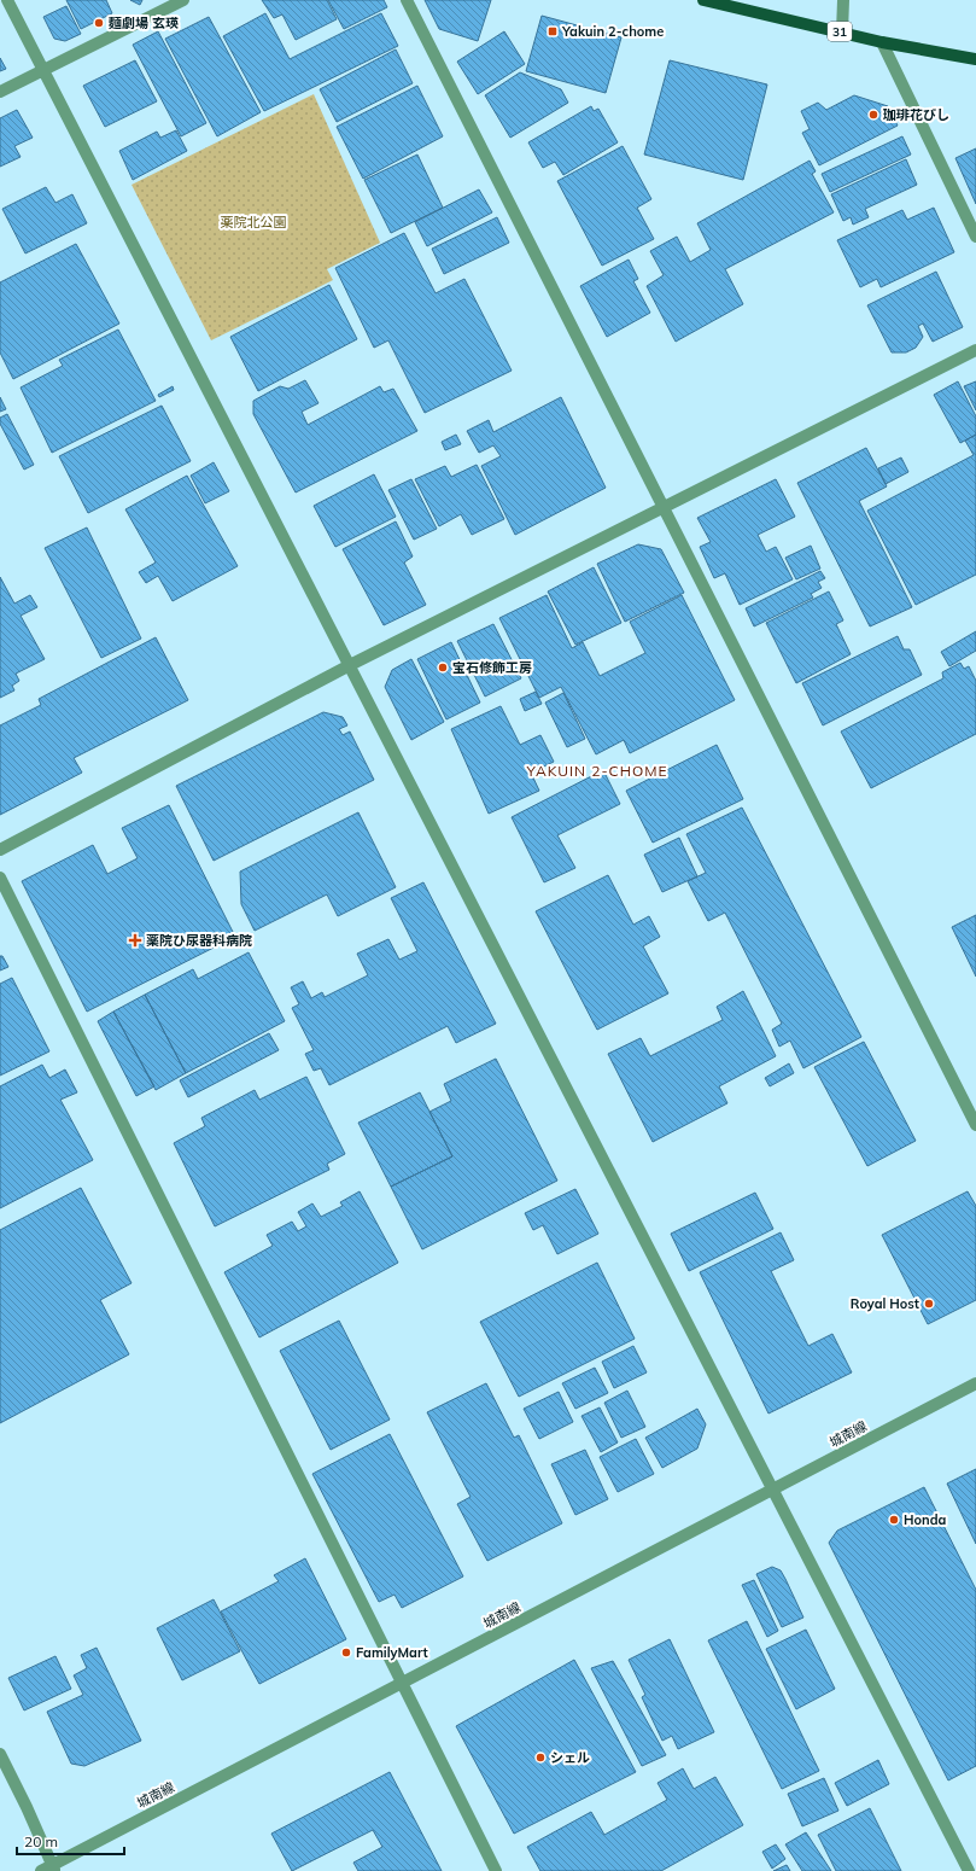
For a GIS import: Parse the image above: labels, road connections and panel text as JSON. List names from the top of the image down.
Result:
{
  "streets": {
    "main road": ["31"],
    "street": ["城南線"]
  },
  "districts": ["YAKUIN 2-CHOME"],
  "parks": ["薬院北公園"],
  "places": {
    "other": [
      "麵劇場 玄瑛",
      "珈琲花びし",
      "宝石修飾工房",
      "Royal Host",
      "Honda",
      "FamilyMart",
      "シェル"
    ],
    "transit": ["Yakuin 2-chome"],
    "health": ["薬院ひ尿器科病院"]
  },
  "scale_bar": "20 m"
}
